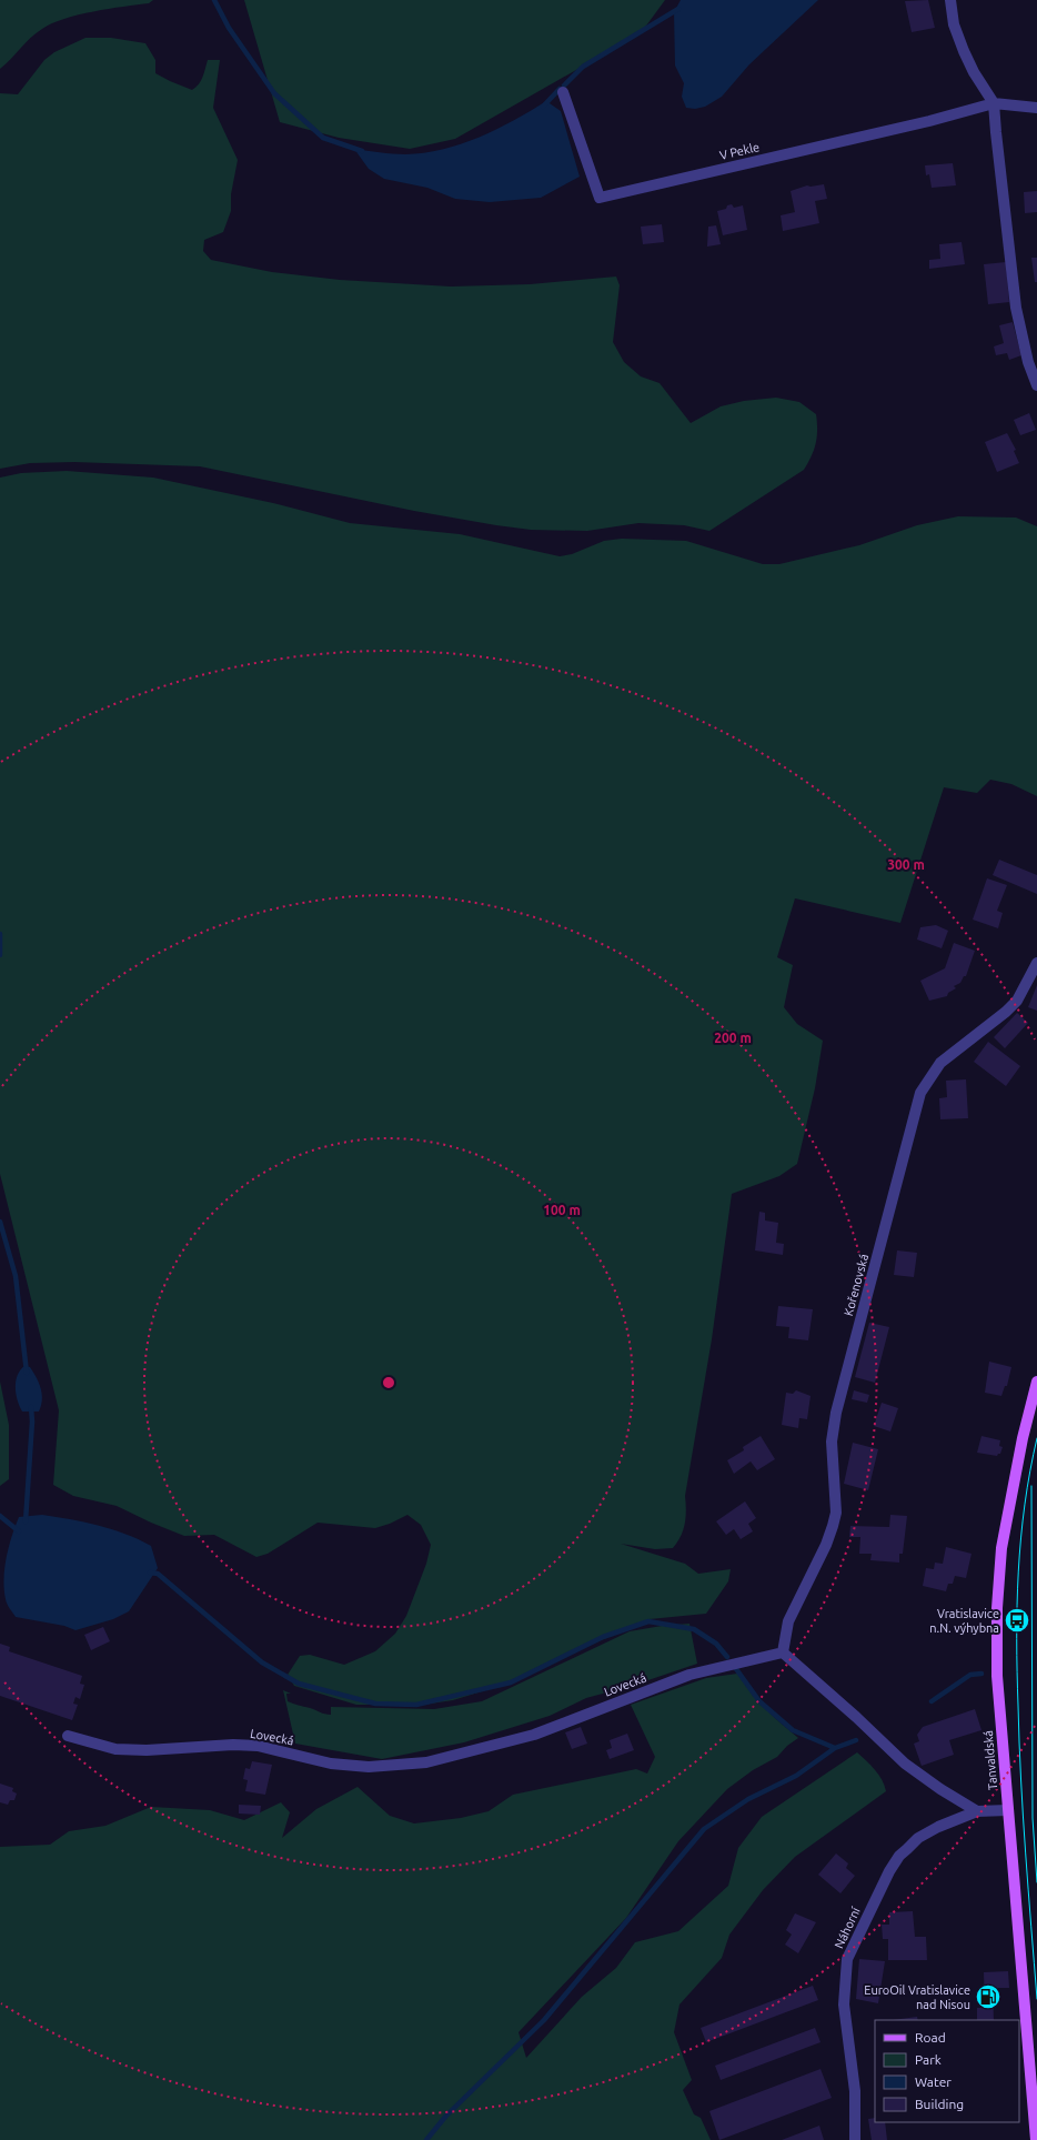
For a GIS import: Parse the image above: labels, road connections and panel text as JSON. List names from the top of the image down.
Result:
{
  "streets": {
    "main road": ["Tanvaldská"],
    "street": [
      "V Pekle",
      "Kořenovská",
      "Lovecká",
      "Náhorní"
    ]
  },
  "crossings": [
    ["Kořenovská", "Lovecká"],
    ["Tanvaldská", "Náhorní"]
  ],
  "places": {
    "bus stop": ["Vratislavice n.N. výhybna"],
    "fuel station": ["EuroOil Vratislavice nad Nisou"]
  },
  "legend": [
    "Road",
    "Park",
    "Water",
    "Building"
  ],
  "rings": ["300 m", "200 m", "100 m"]
}
